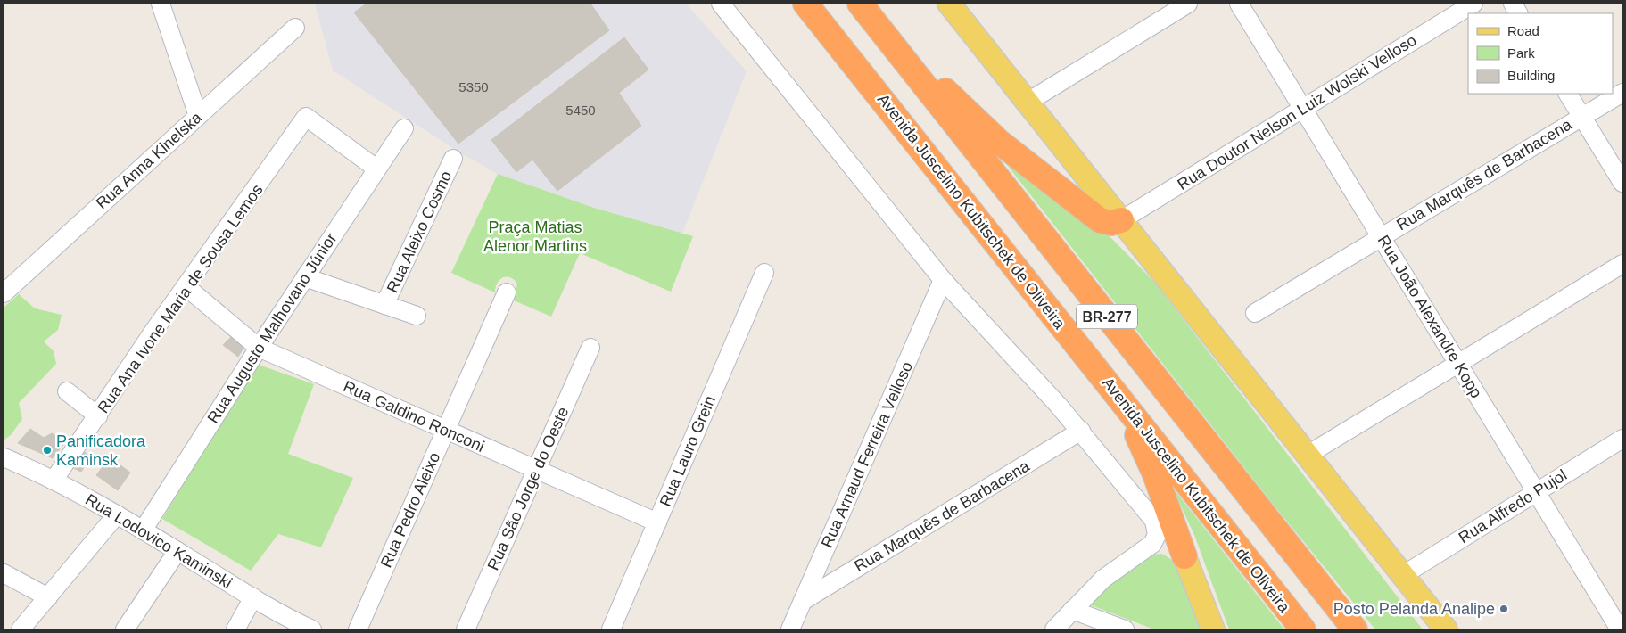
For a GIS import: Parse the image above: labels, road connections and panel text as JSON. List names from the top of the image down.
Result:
{
  "streets": {
    "highway": ["Avenida Juscelino Kubitschek de Oliveira", "BR-277"],
    "street": [
      "Rua Doutor Nelson Luiz Wolski Velloso",
      "Rua Anna Kinelska",
      "Rua Marquês de Barbacena",
      "Rua Aleixo Cosmo",
      "Rua Ana Ivone Maria de Sousa Lemos",
      "Rua João Alexandre Kopp",
      "Rua Augusto Malhovano Júnior",
      "Rua Galdino Ronconi",
      "Rua Lauro Grein",
      "Rua Arnaud Ferreira Velloso",
      "Rua São Jorge do Oeste",
      "Rua Alfredo Pujol",
      "Rua Pedro Aleixo",
      "Rua Lodovico Kaminski"
    ]
  },
  "crossings": [
    ["Rua Doutor Nelson Luiz Wolski Velloso", "Rua João Alexandre Kopp"],
    ["Rua Marquês de Barbacena", "Rua João Alexandre Kopp"],
    ["Rua Marquês de Barbacena", "Rua Arnaud Ferreira Velloso"],
    ["Rua Ana Ivone Maria de Sousa Lemos", "Rua Augusto Malhovano Júnior"],
    ["Rua Ana Ivone Maria de Sousa Lemos", "Rua Galdino Ronconi"],
    ["Rua Ana Ivone Maria de Sousa Lemos", "Rua Lodovico Kaminski"],
    ["Rua João Alexandre Kopp", "Rua Alfredo Pujol"],
    ["Rua Augusto Malhovano Júnior", "Rua Galdino Ronconi"],
    ["Rua Augusto Malhovano Júnior", "Rua Lodovico Kaminski"],
    ["Rua Galdino Ronconi", "Rua Lauro Grein"],
    ["Rua Galdino Ronconi", "Rua São Jorge do Oeste"],
    ["Rua Galdino Ronconi", "Rua Pedro Aleixo"]
  ],
  "parks": ["Praça Matias Alenor Martins"],
  "places": ["Panificadora Kaminsk", "Posto Pelanda Analipe"],
  "house_numbers": ["5350", "5450"],
  "legend": ["Road", "Park", "Building"]
}
